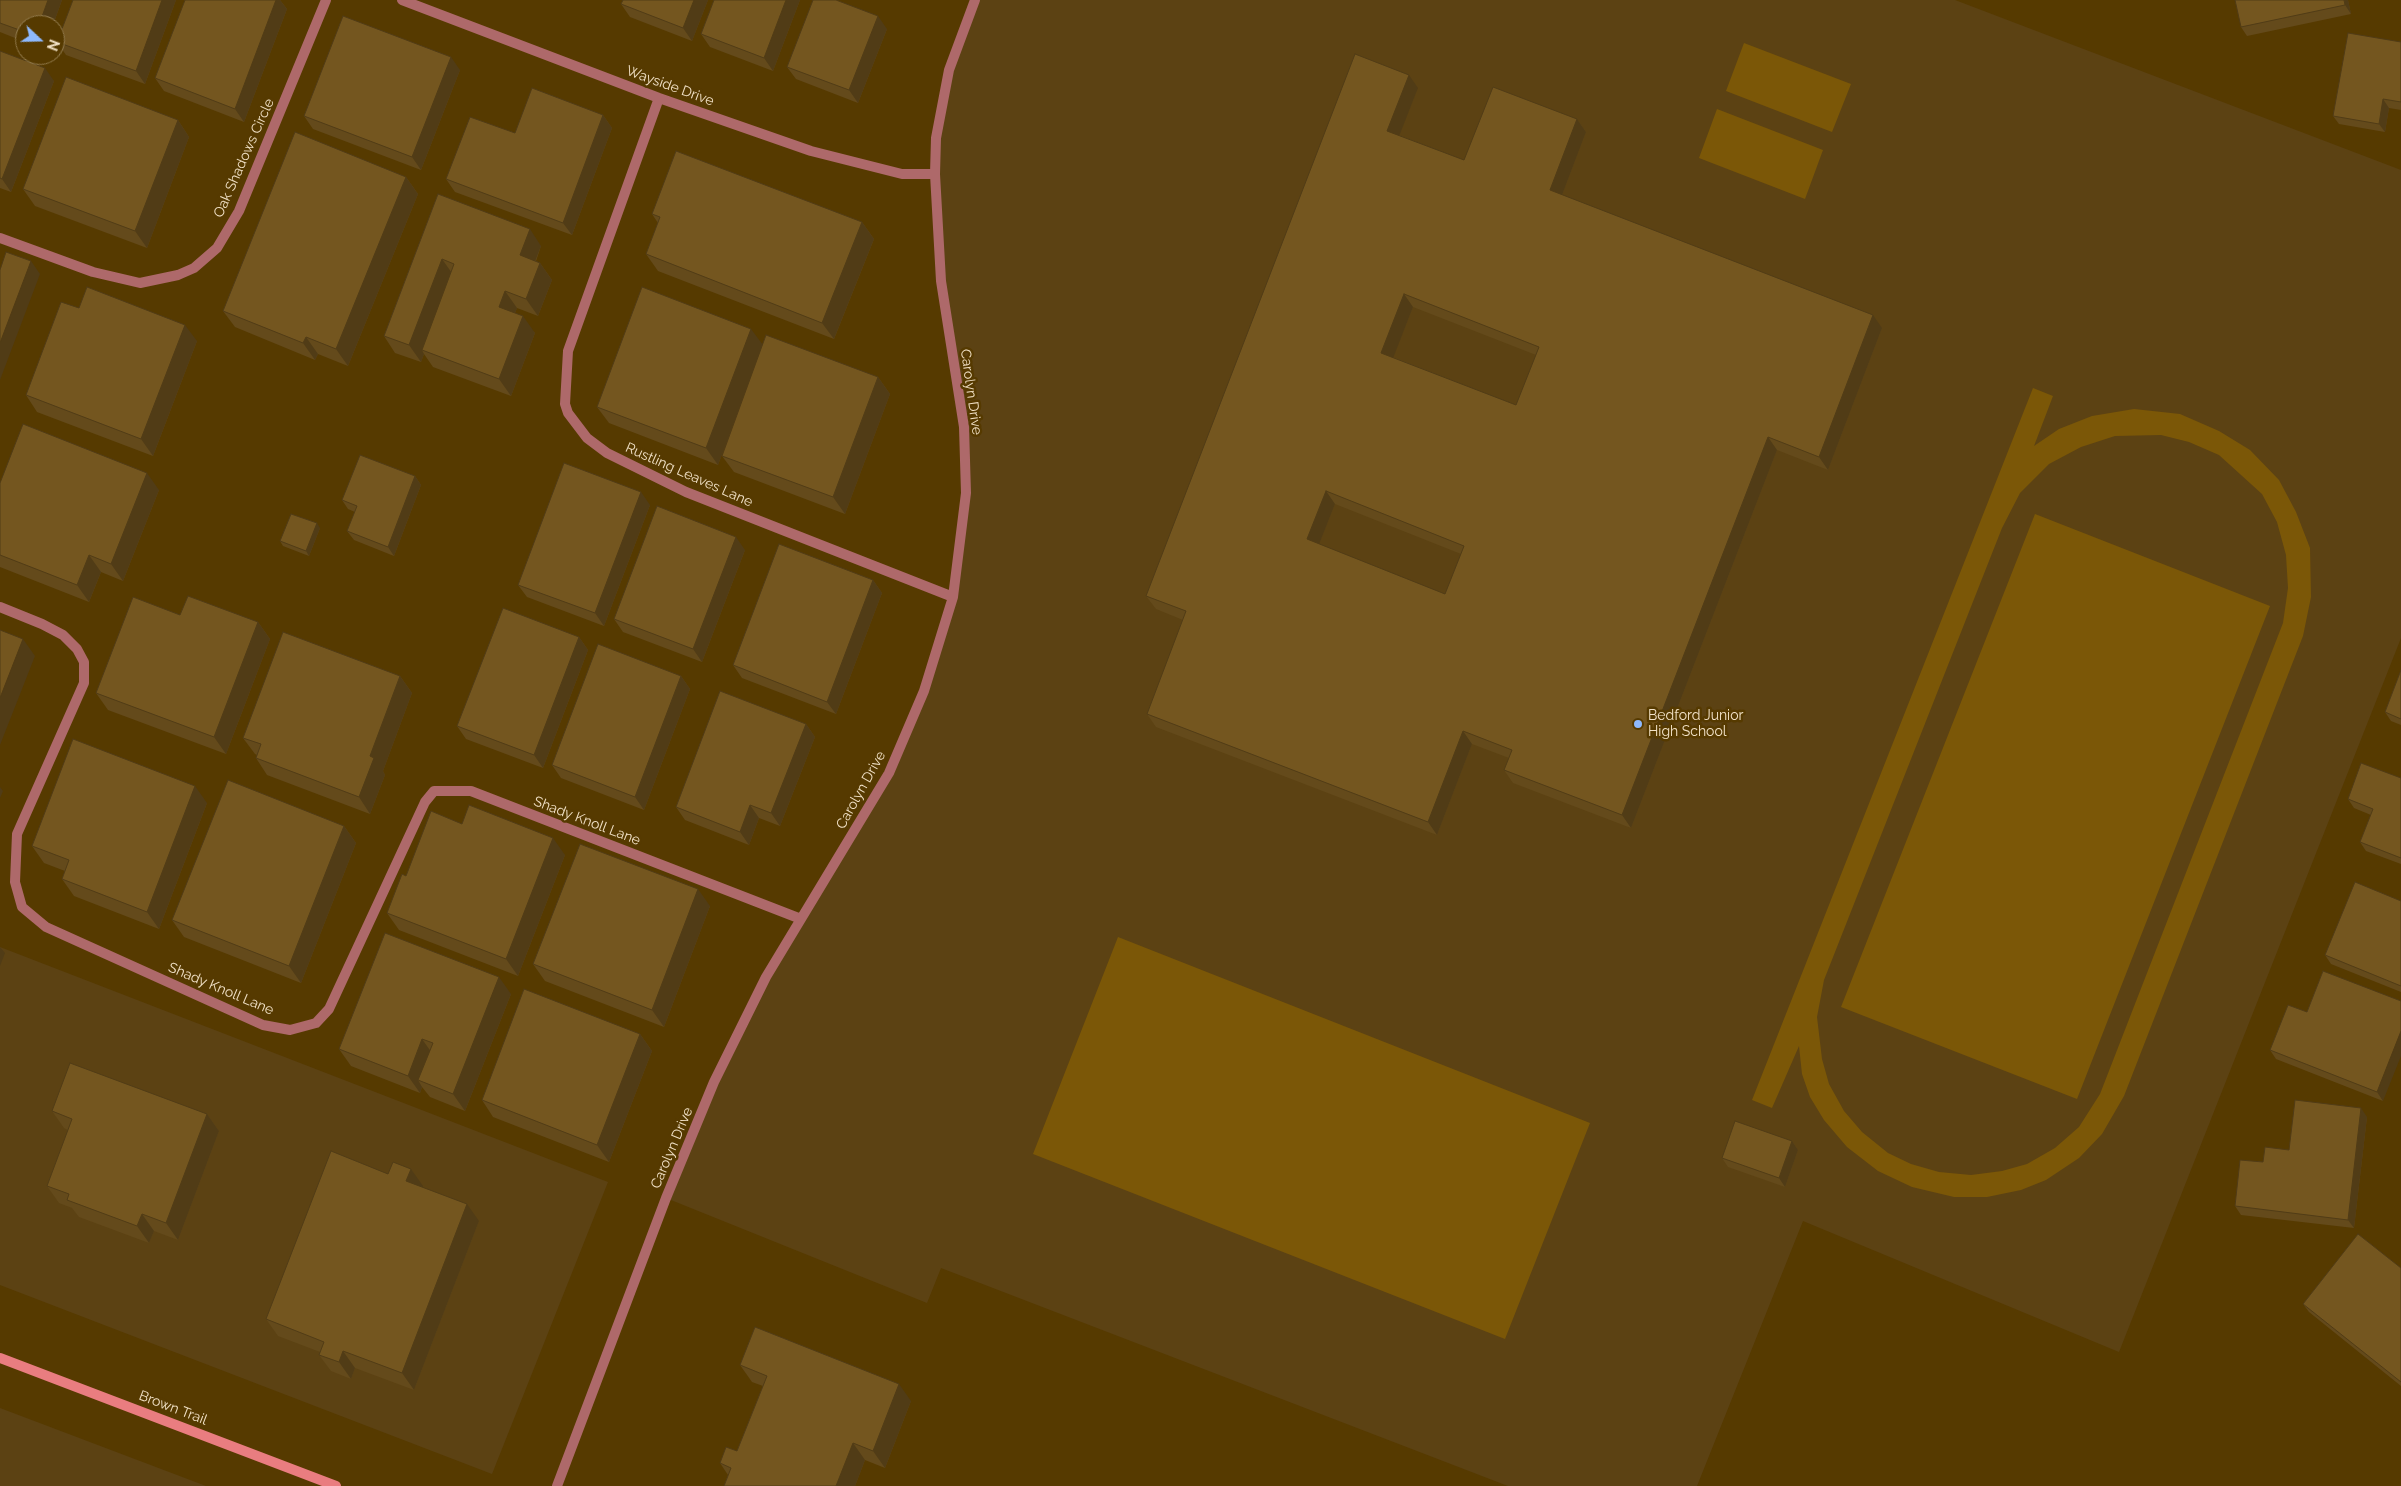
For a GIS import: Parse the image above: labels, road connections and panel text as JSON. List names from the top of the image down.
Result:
{
  "streets": {
    "street": [
      "Wayside Drive",
      "Oak Shadows Circle",
      "Carolyn Drive",
      "Rustling Leaves Lane",
      "Shady Knoll Lane",
      "Brown Trail"
    ]
  },
  "crossings": [
    ["Wayside Drive", "Carolyn Drive"],
    ["Wayside Drive", "Rustling Leaves Lane"],
    ["Carolyn Drive", "Rustling Leaves Lane"],
    ["Carolyn Drive", "Shady Knoll Lane"]
  ],
  "places": ["Bedford Junior High School"],
  "north": "right"
}
